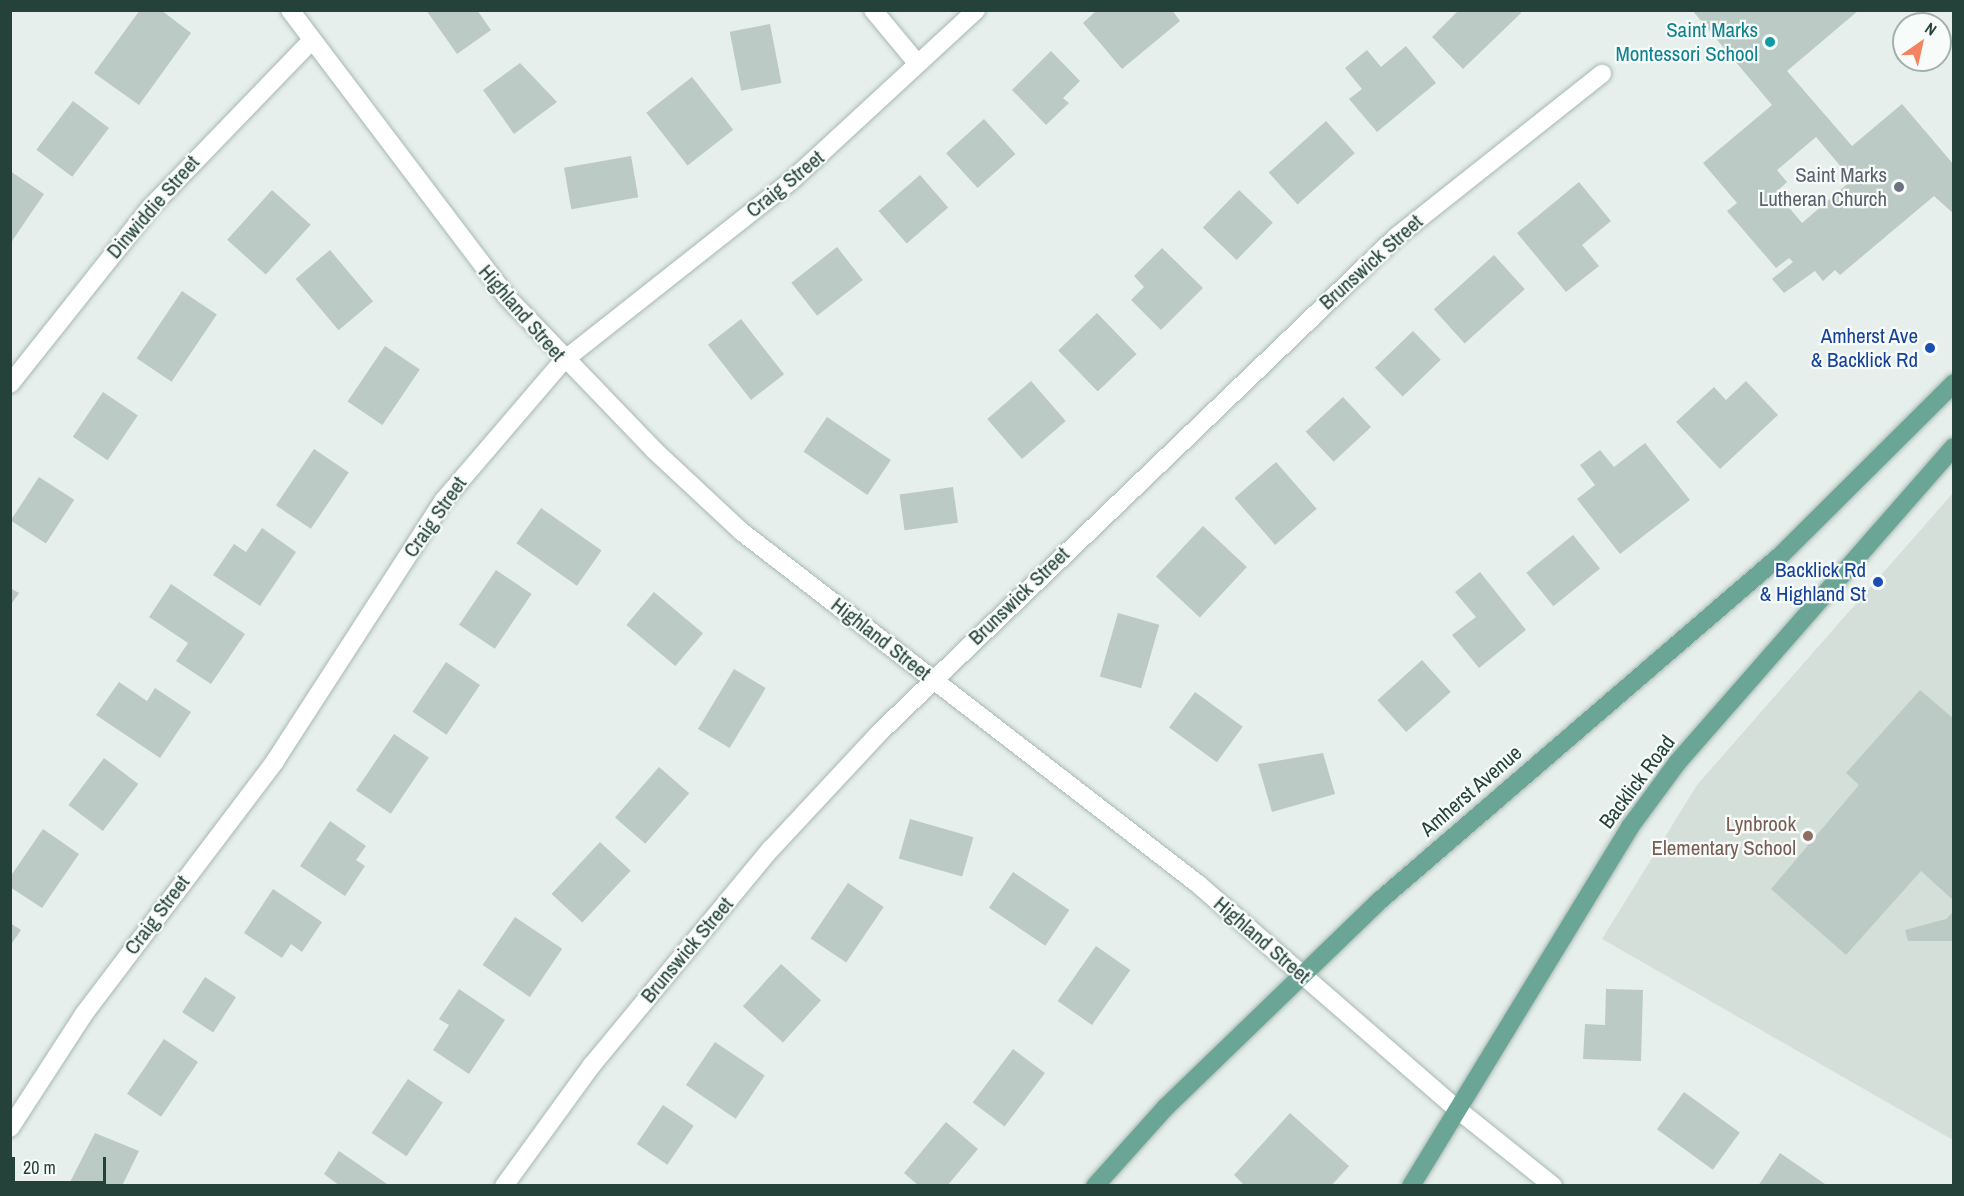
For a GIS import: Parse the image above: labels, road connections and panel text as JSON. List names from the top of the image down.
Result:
{
  "streets": {
    "main road": ["Backlick Road", "Amherst Avenue"],
    "street": [
      "Craig Street",
      "Dinwiddie Street",
      "Brunswick Street",
      "Highland Street"
    ]
  },
  "crossings": [
    ["Craig Street", "Highland Street"],
    ["Dinwiddie Street", "Highland Street"],
    ["Brunswick Street", "Highland Street"],
    ["Highland Street", "Backlick Road"],
    ["Highland Street", "Amherst Avenue"]
  ],
  "places": [
    "Saint Marks Montessori School",
    "Saint Marks Lutheran Church",
    "Amherst Ave & Backlick Rd",
    "Backlick Rd & Highland St",
    "Lynbrook Elementary School"
  ],
  "scale_bar": "20 m",
  "north": "top right"
}
